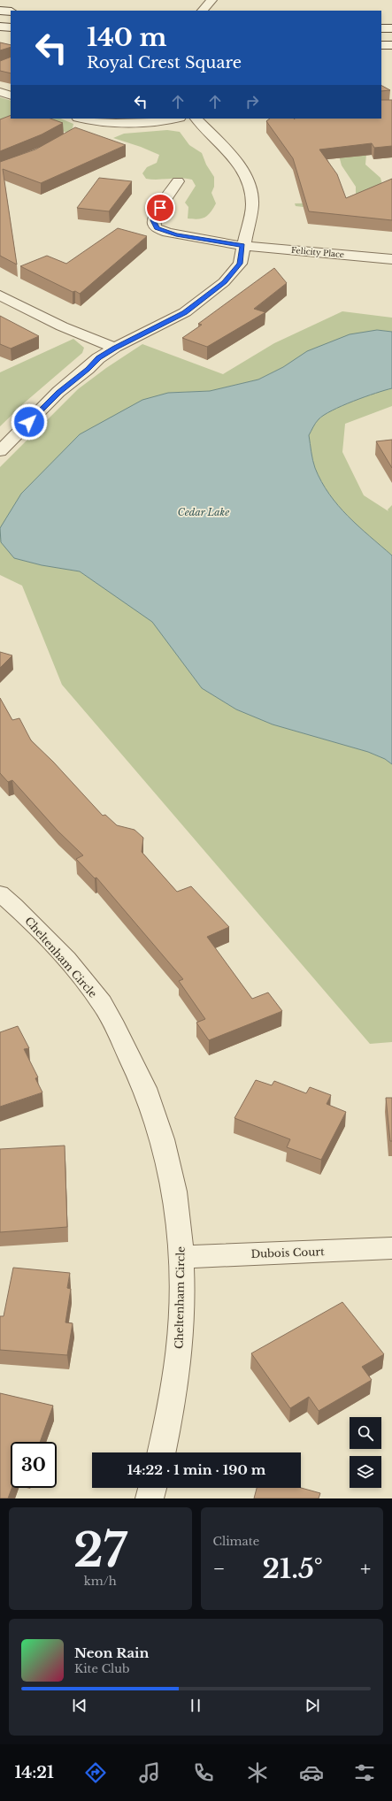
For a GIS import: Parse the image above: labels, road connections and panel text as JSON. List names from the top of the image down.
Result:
{
  "streets": {
    "street": ["Felicity Place", "Cheltenham Circle", "Dubois Court"]
  },
  "crossings": [
    ["Cheltenham Circle", "Dubois Court"]
  ],
  "water": ["Cedar Lake"],
  "page": {
    "turn": ["140 m", "Royal Crest Square"],
    "limit": "30",
    "trip": "14:22 · 1 min · 190 m",
    "tile": [
      ["27", "km/h"],
      "Climate"
    ],
    "heat": ["−", "21.5°", "+"],
    "song": ["Neon Rain", "Kite Club"],
    "tabs": "14:21"
  }
}
